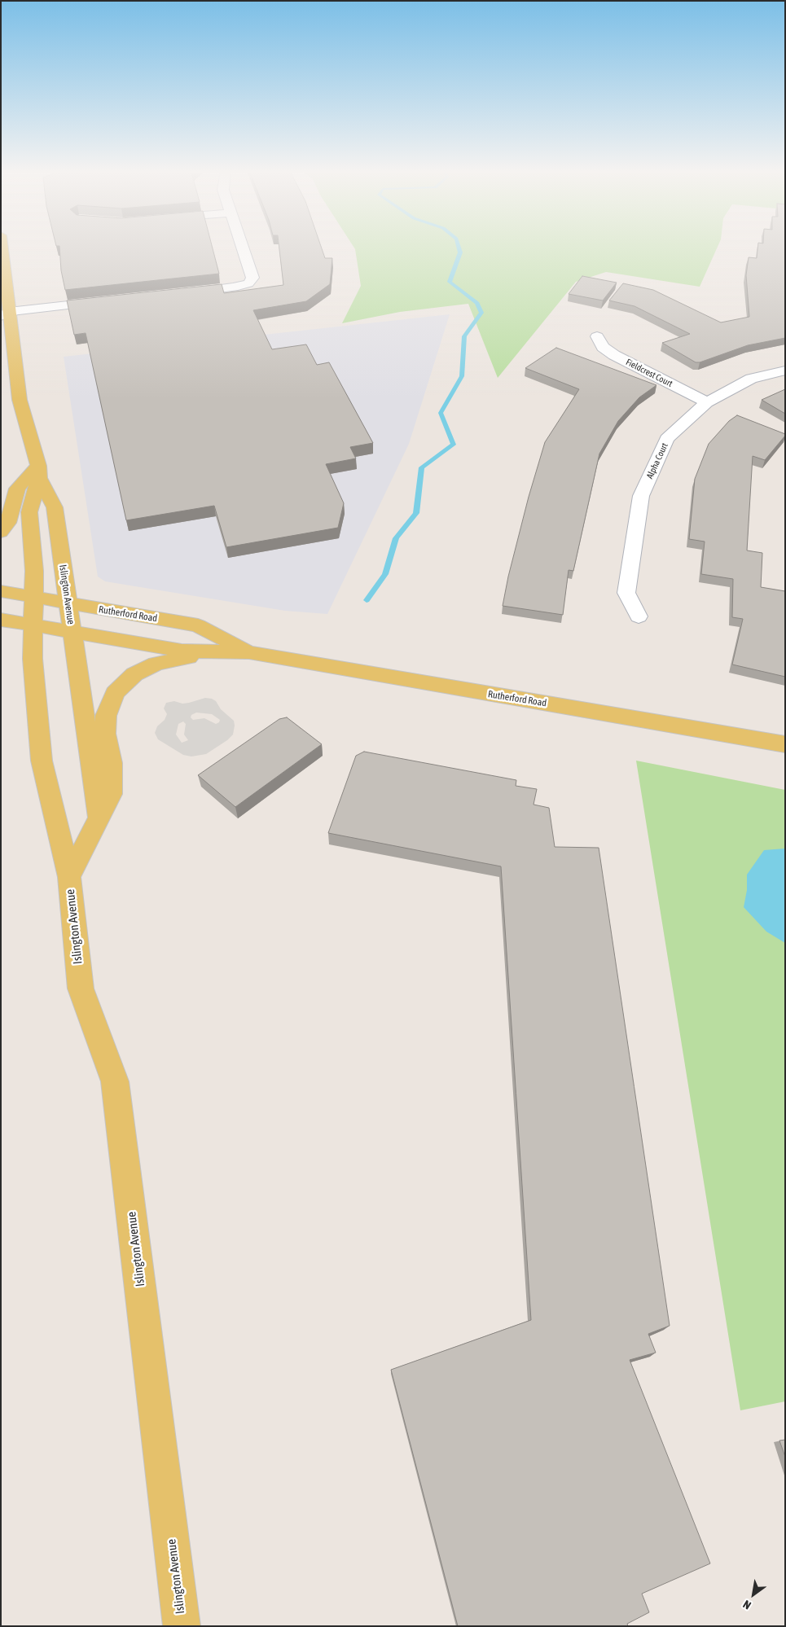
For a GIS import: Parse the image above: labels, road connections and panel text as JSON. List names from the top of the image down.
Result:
{
  "streets": {
    "main road": ["Islington Avenue", "Rutherford Road"],
    "street": ["Fieldcrest Court", "Alpha Court"]
  },
  "crossings": [
    ["Fieldcrest Court", "Alpha Court"],
    ["Islington Avenue", "Rutherford Road"]
  ],
  "north": "bottom left"
}
